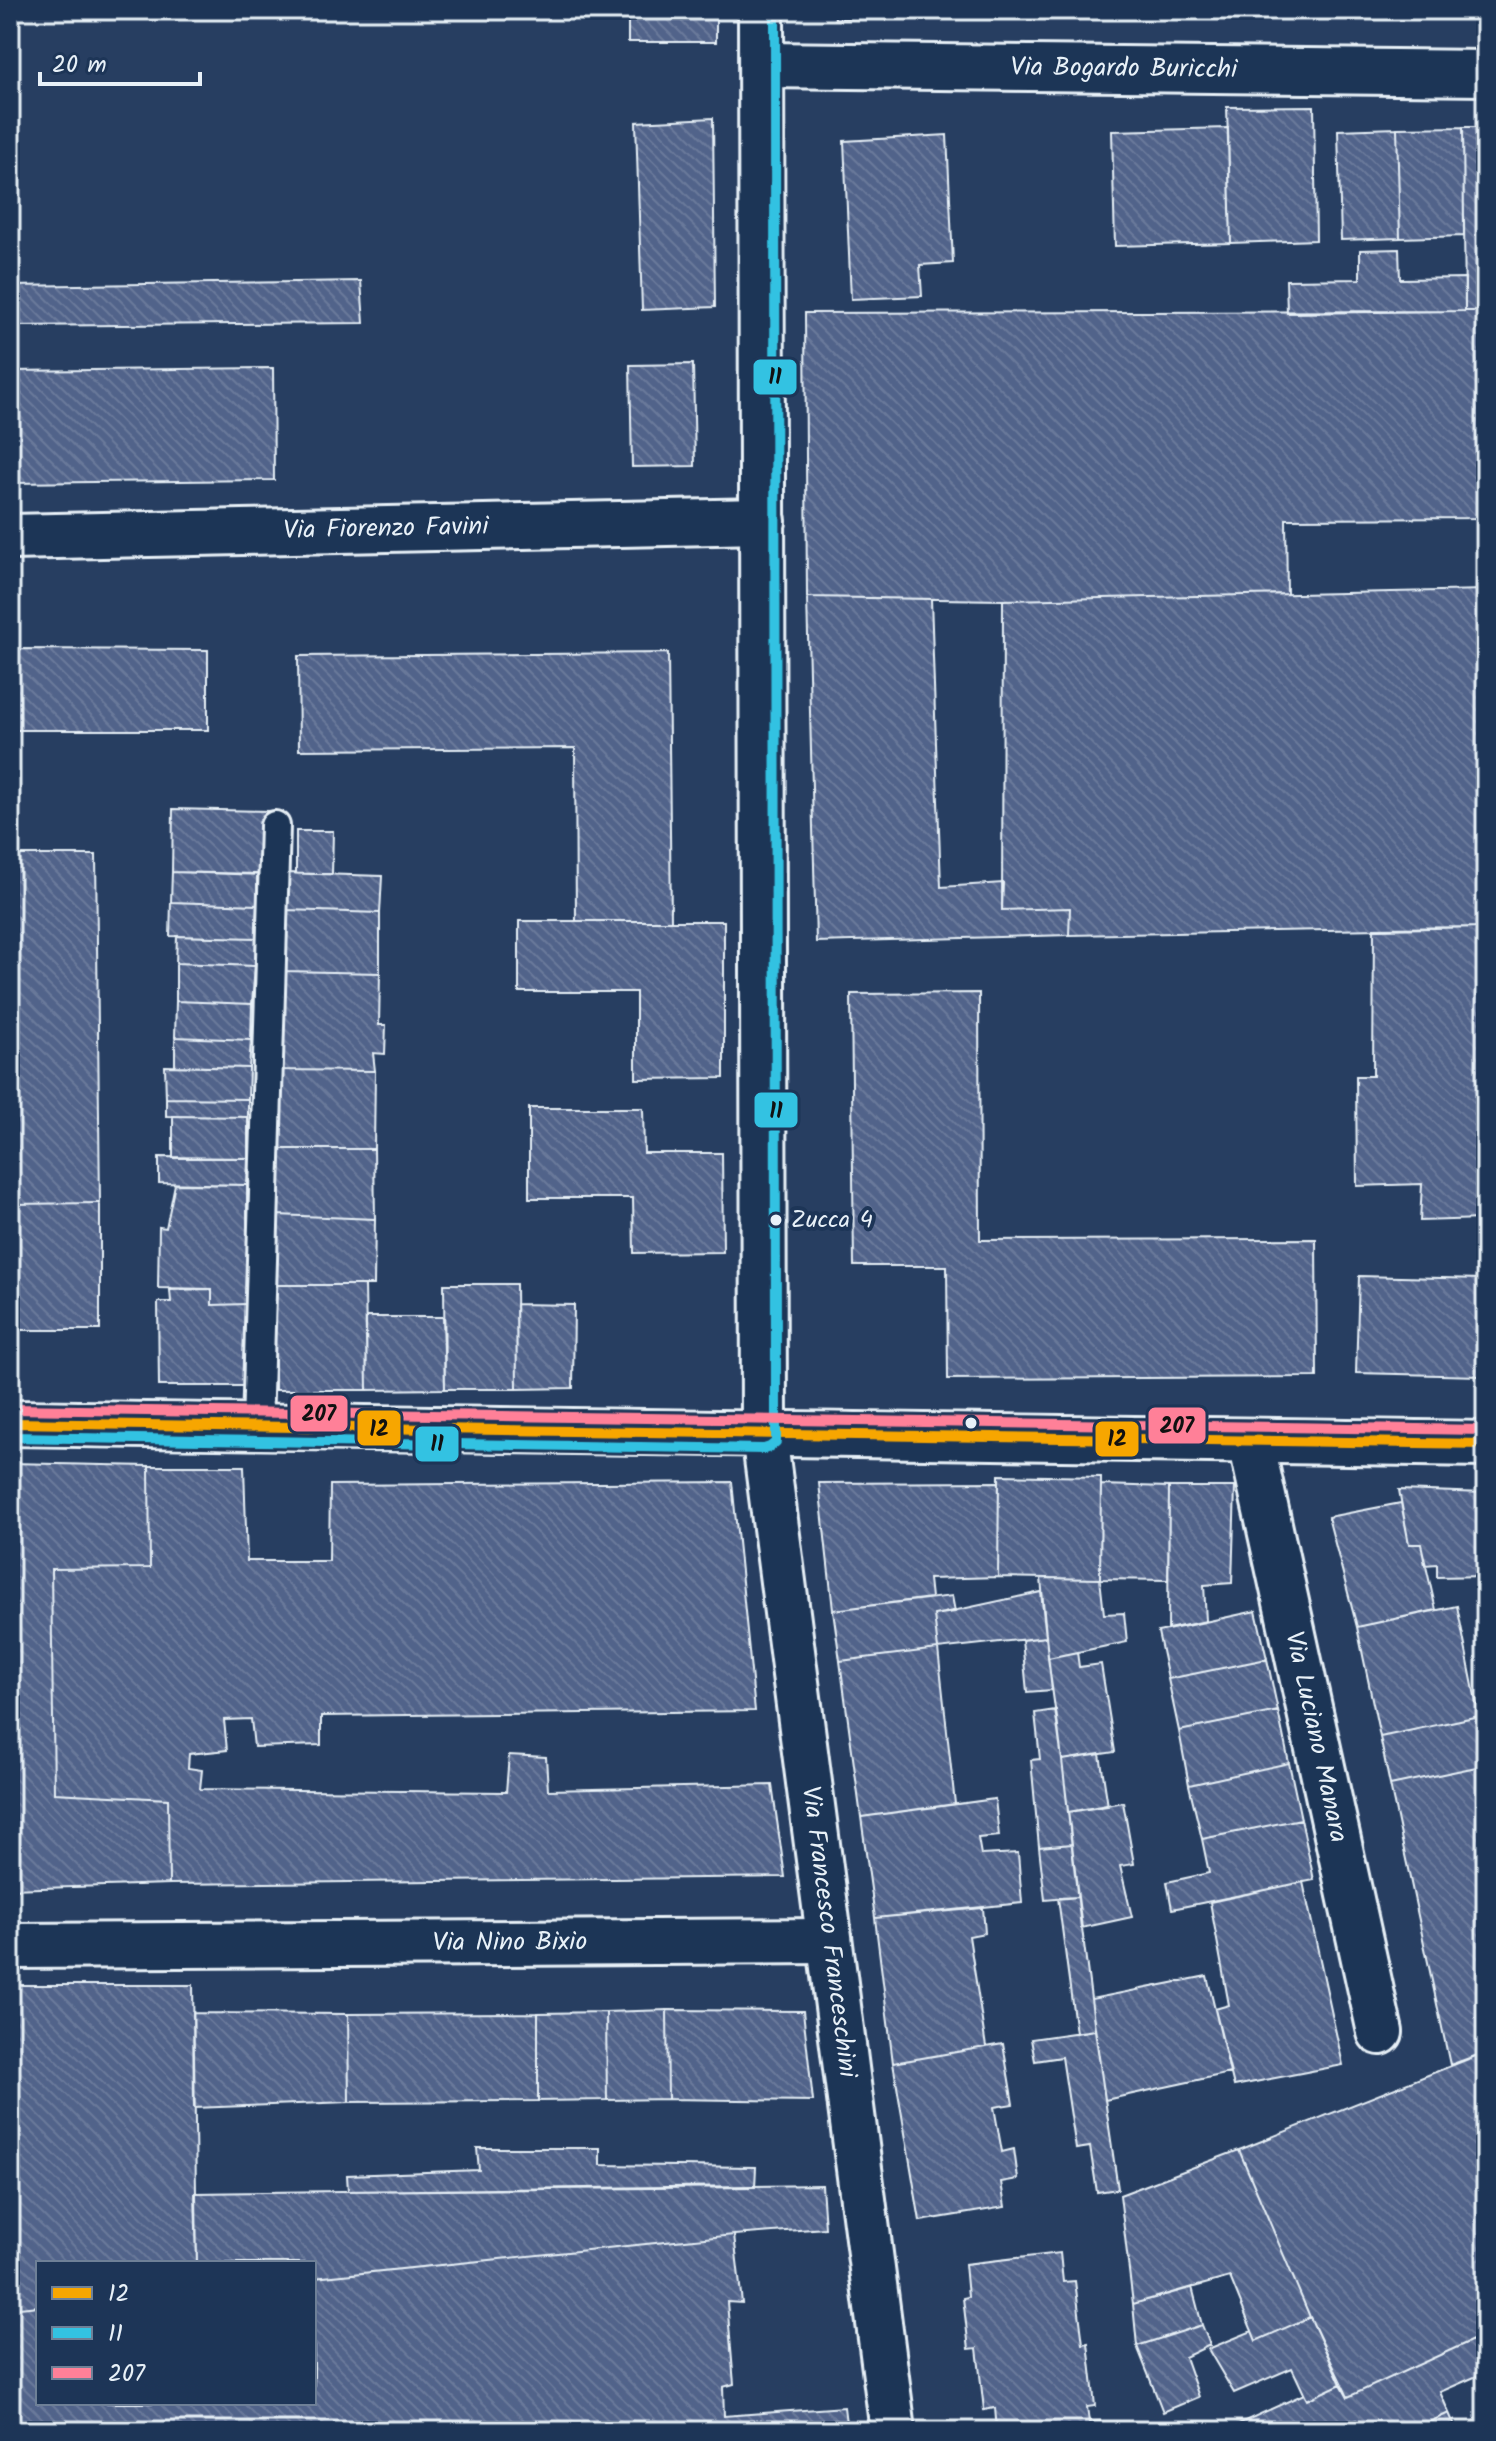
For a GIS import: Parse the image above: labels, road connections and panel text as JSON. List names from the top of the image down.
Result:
{
  "streets": {
    "street": [
      "Via Bogardo Buricchi",
      "Via Fiorenzo Favini",
      "Via Luciano Manara",
      "Via Francesco Franceschini",
      "Via Nino Bixio"
    ]
  },
  "crossings": [
    ["Via Bogardo Buricchi", "Via Francesco Franceschini"],
    ["Via Fiorenzo Favini", "Via Francesco Franceschini"],
    ["Via Francesco Franceschini", "Via Nino Bixio"]
  ],
  "places": ["Zucca 4"],
  "lines": ["transit line 11", "transit line 207", "transit line 12"],
  "legend": ["12", "11", "207"],
  "scale_bar": "20 m"
}
